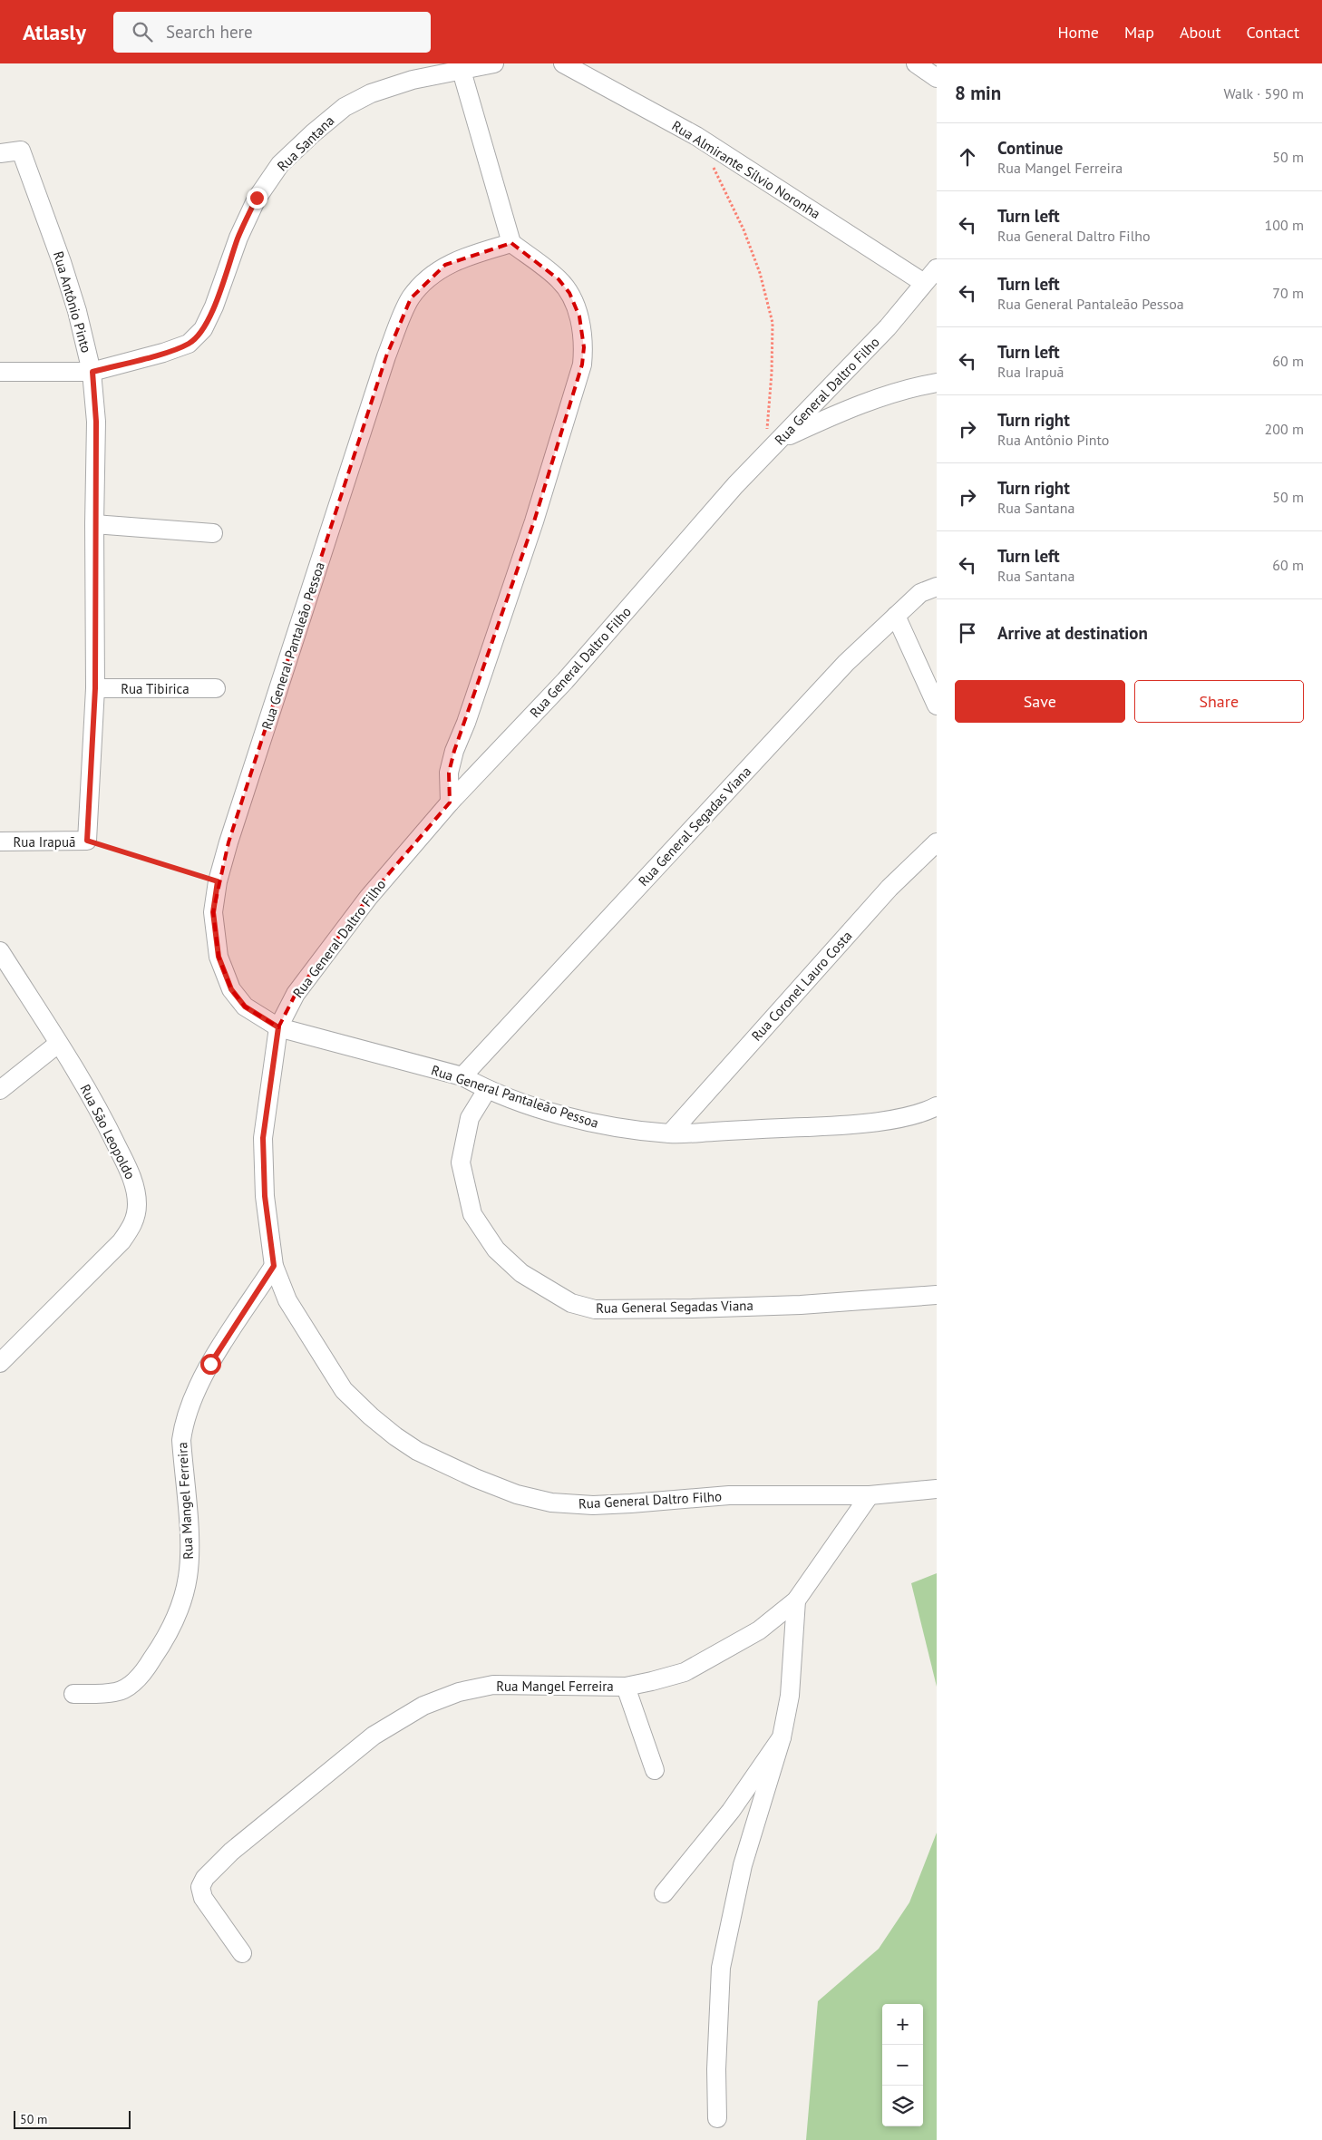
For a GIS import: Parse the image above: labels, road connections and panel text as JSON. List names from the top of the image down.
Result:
{
  "streets": {
    "street": [
      "Rua Santana",
      "Rua Almirante Sílvio Noronha",
      "Rua Antônio Pinto",
      "Rua General Daltro Filho",
      "Rua General Pantaleão Pessoa",
      "Rua Tibirica",
      "Rua General Segadas Viana",
      "Rua Irapuã",
      "Rua Coronel Lauro Costa",
      "Rua São Leopoldo",
      "Rua Mangel Ferreira"
    ]
  },
  "crossings": [
    ["Rua Santana", "Rua Antônio Pinto"],
    ["Rua Almirante Sílvio Noronha", "Rua General Daltro Filho"],
    ["Rua Antônio Pinto", "Rua Tibirica"],
    ["Rua Antônio Pinto", "Rua Irapuã"],
    ["Rua General Daltro Filho", "Rua General Pantaleão Pessoa"],
    ["Rua General Daltro Filho", "Rua Mangel Ferreira"],
    ["Rua General Pantaleão Pessoa", "Rua General Segadas Viana"],
    ["Rua General Pantaleão Pessoa", "Rua Irapuã"],
    ["Rua General Pantaleão Pessoa", "Rua Coronel Lauro Costa"]
  ],
  "scale_bar": "50 m",
  "page": {
    "header": "Atlasly",
    "search": "Search here",
    "nav": [
      "Home",
      "Map",
      "About",
      "Contact"
    ],
    "heading": ["8 min", "Walk · 590 m"],
    "list": [
      ["Continue", "Rua Mangel Ferreira", "50 m"],
      ["Turn left", "Rua General Daltro Filho", "100 m"],
      ["Turn left", "Rua General Pantaleão Pessoa", "70 m"],
      ["Turn left", "Rua Irapuã", "60 m"],
      ["Turn right", "Rua Antônio Pinto", "200 m"],
      ["Turn right", "Rua Santana", "50 m"],
      ["Turn left", "Rua Santana", "60 m"],
      "Arrive at destination"
    ],
    "buttons": ["Save", "Share"],
    "map_buttons": ["+", "−"],
    "scale": "50 m"
  }
}
